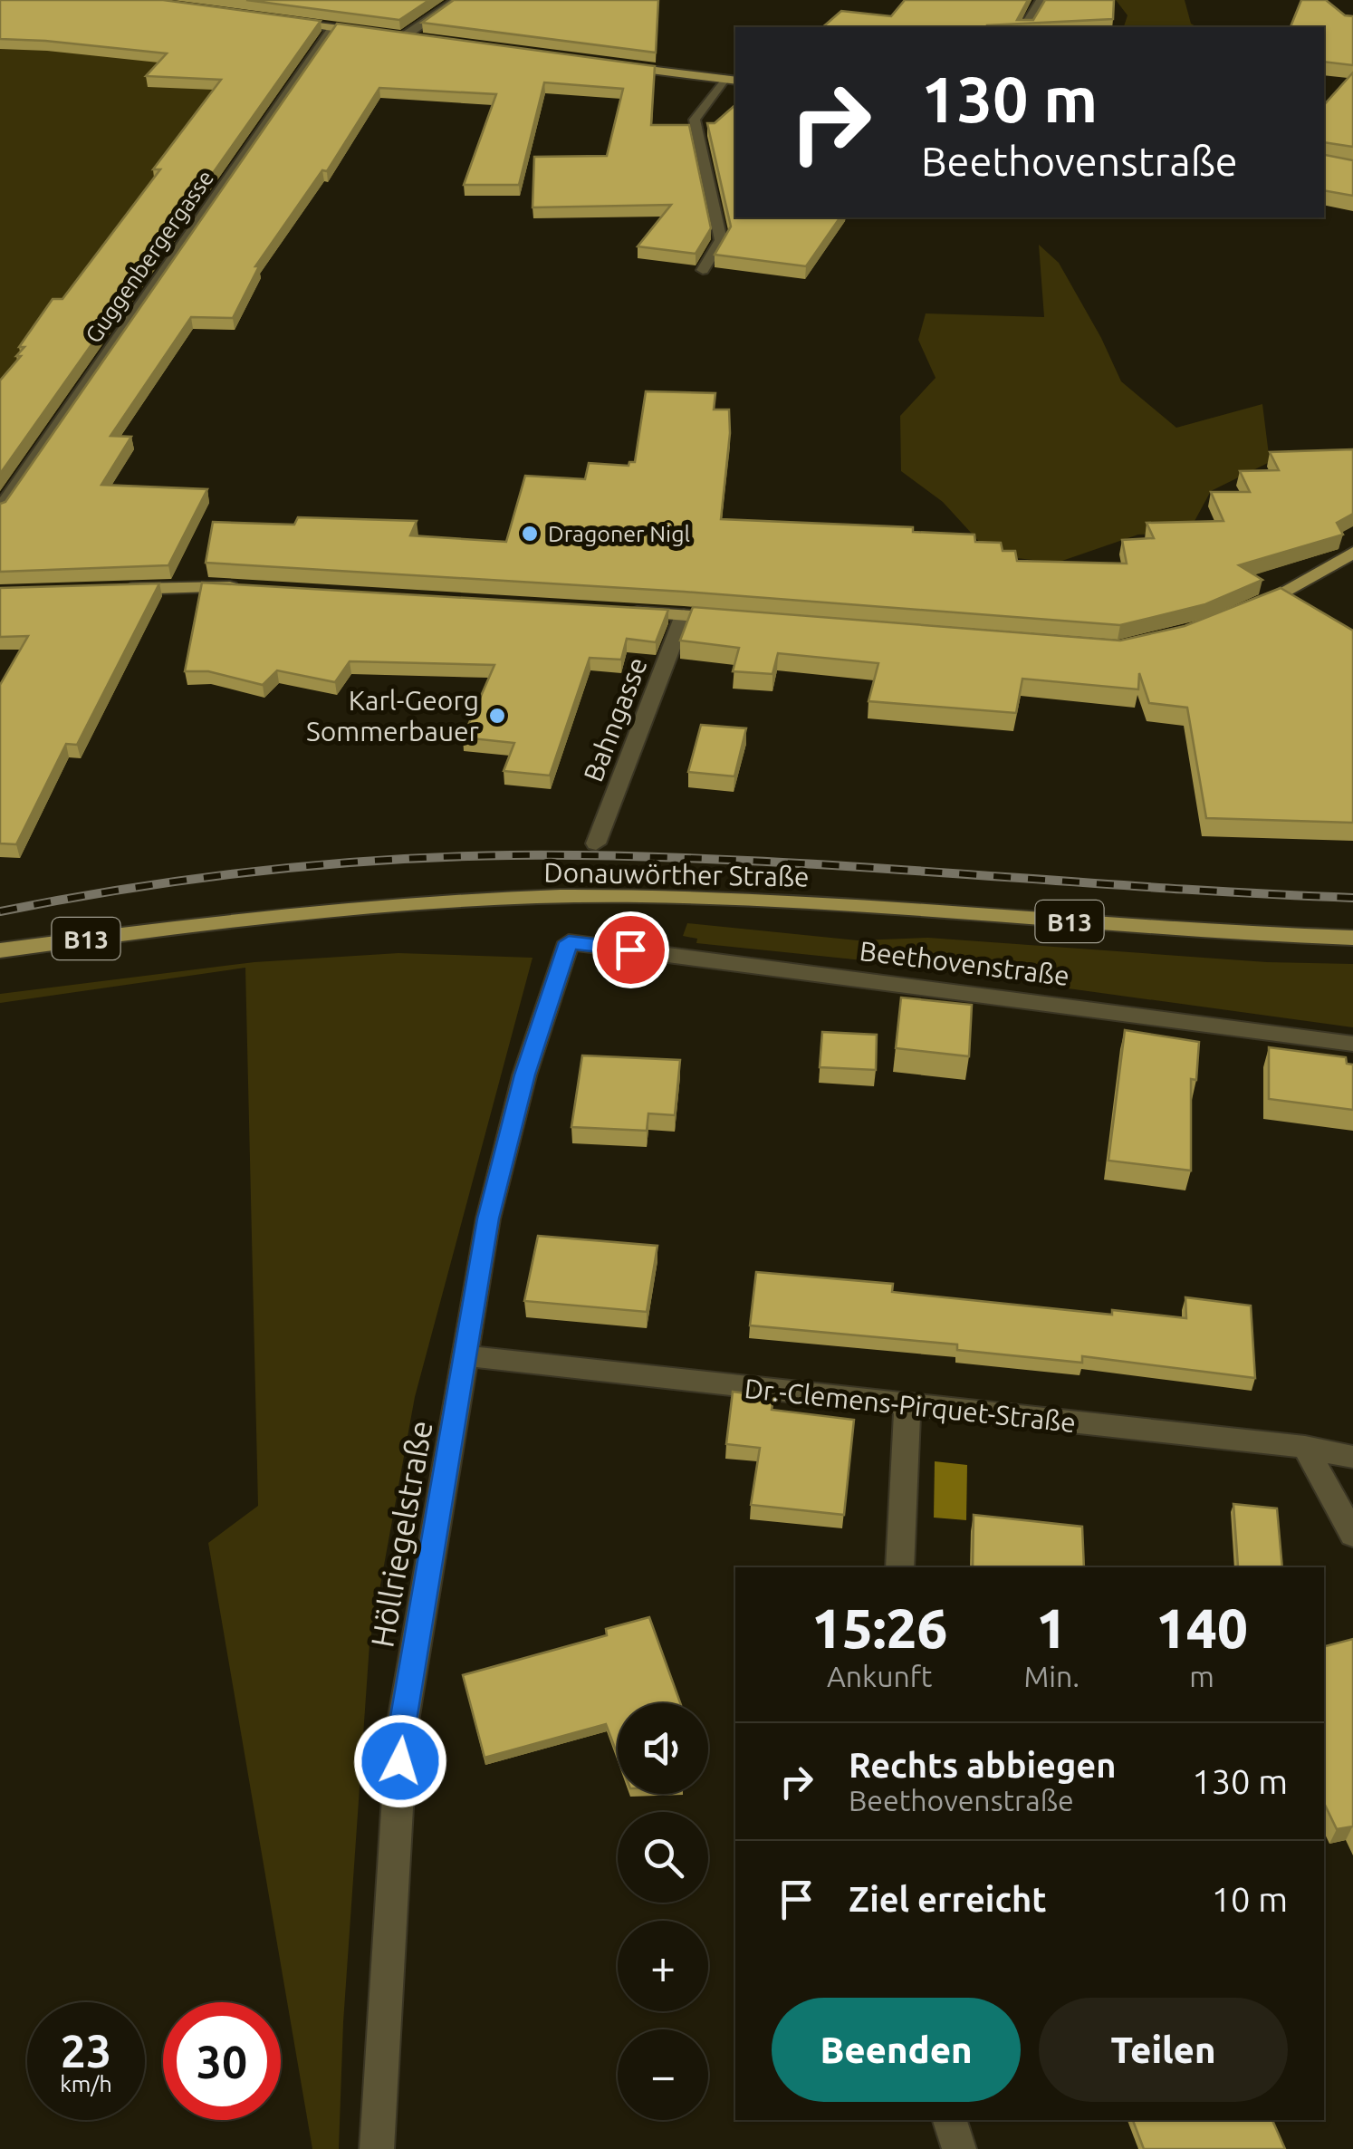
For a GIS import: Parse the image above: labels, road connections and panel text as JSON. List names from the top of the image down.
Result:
{
  "streets": {
    "main road": ["Donauwörther Straße", "B13"],
    "street": [
      "Guggenbergergasse",
      "Bahngasse",
      "Beethovenstraße",
      "Dr.-Clemens-Pirquet-Straße",
      "Höllriegelstraße"
    ]
  },
  "crossings": [
    ["Beethovenstraße", "Höllriegelstraße"],
    ["Dr.-Clemens-Pirquet-Straße", "Höllriegelstraße"]
  ],
  "places": ["Dragoner Nigl", "Karl-Georg Sommerbauer"],
  "page": {
    "turn": ["130 m", "Beethovenstraße"],
    "eta": [
      "15:26",
      "Ankunft",
      "1",
      "Min.",
      "140",
      "m"
    ],
    "map_buttons": ["+", "−"],
    "list": [
      {
        "name": "Rechts abbiegen",
        "note": "Beethovenstraße",
        "value": "130 m"
      },
      {
        "name": "Ziel erreicht",
        "value": "10 m"
      }
    ],
    "buttons": ["Beenden", "Teilen"],
    "speed": "23 km/h",
    "limit": "30"
  }
}
